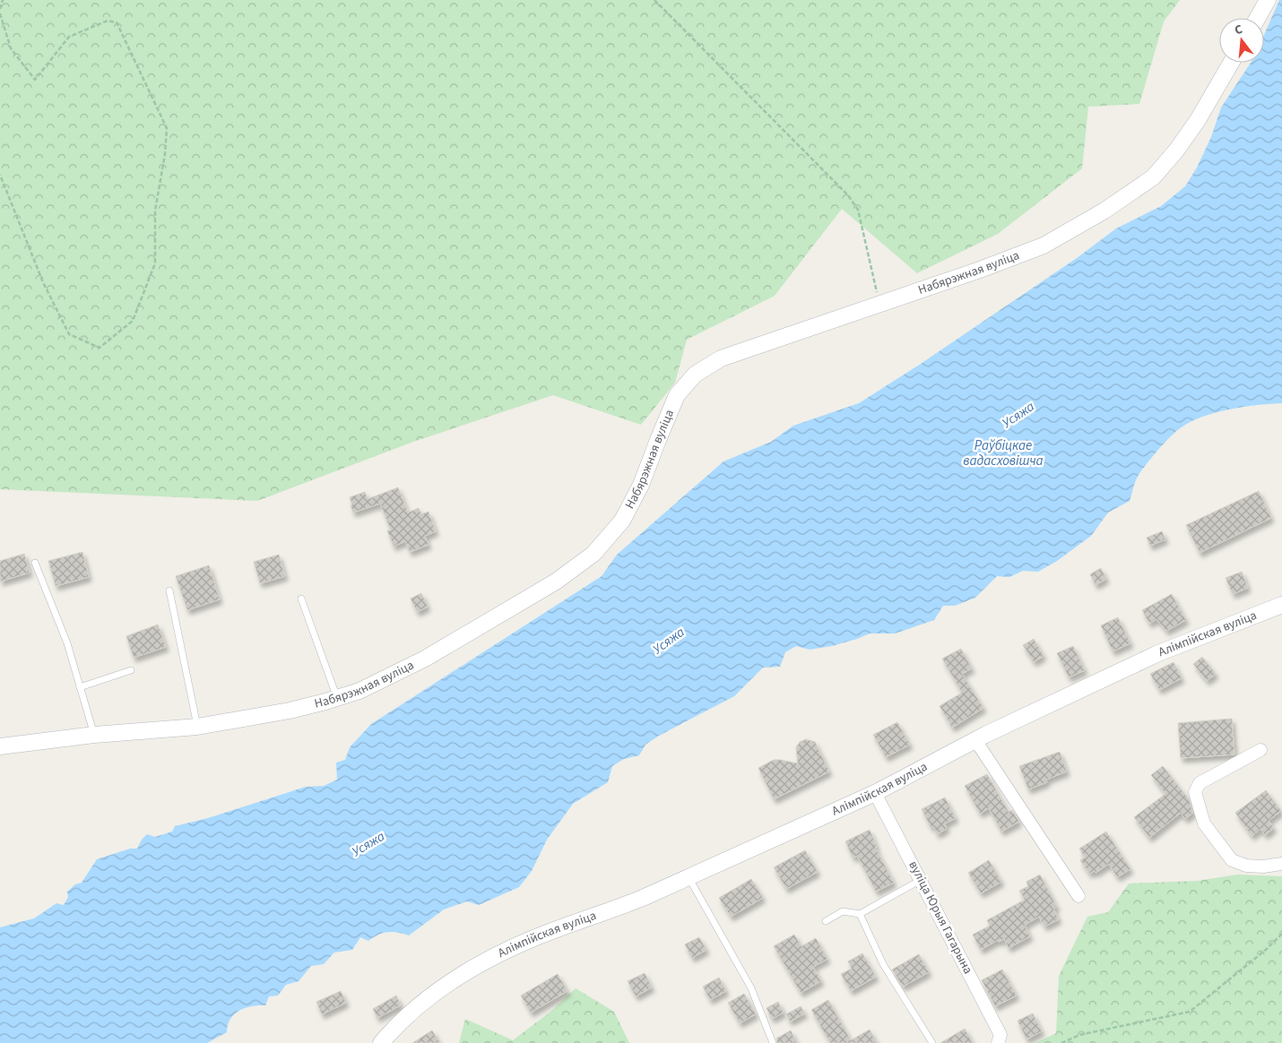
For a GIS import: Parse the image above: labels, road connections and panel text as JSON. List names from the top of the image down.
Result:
{
  "streets": {
    "street": ["Набярэжная вуліца", "Алімпійская вуліца", "вуліца Юрыя Гагарына"]
  },
  "crossings": [
    ["Алімпійская вуліца", "вуліца Юрыя Гагарына"]
  ],
  "water": ["Усяжа", "Раўбіцкае вадасховішча"],
  "north": "top"
}
